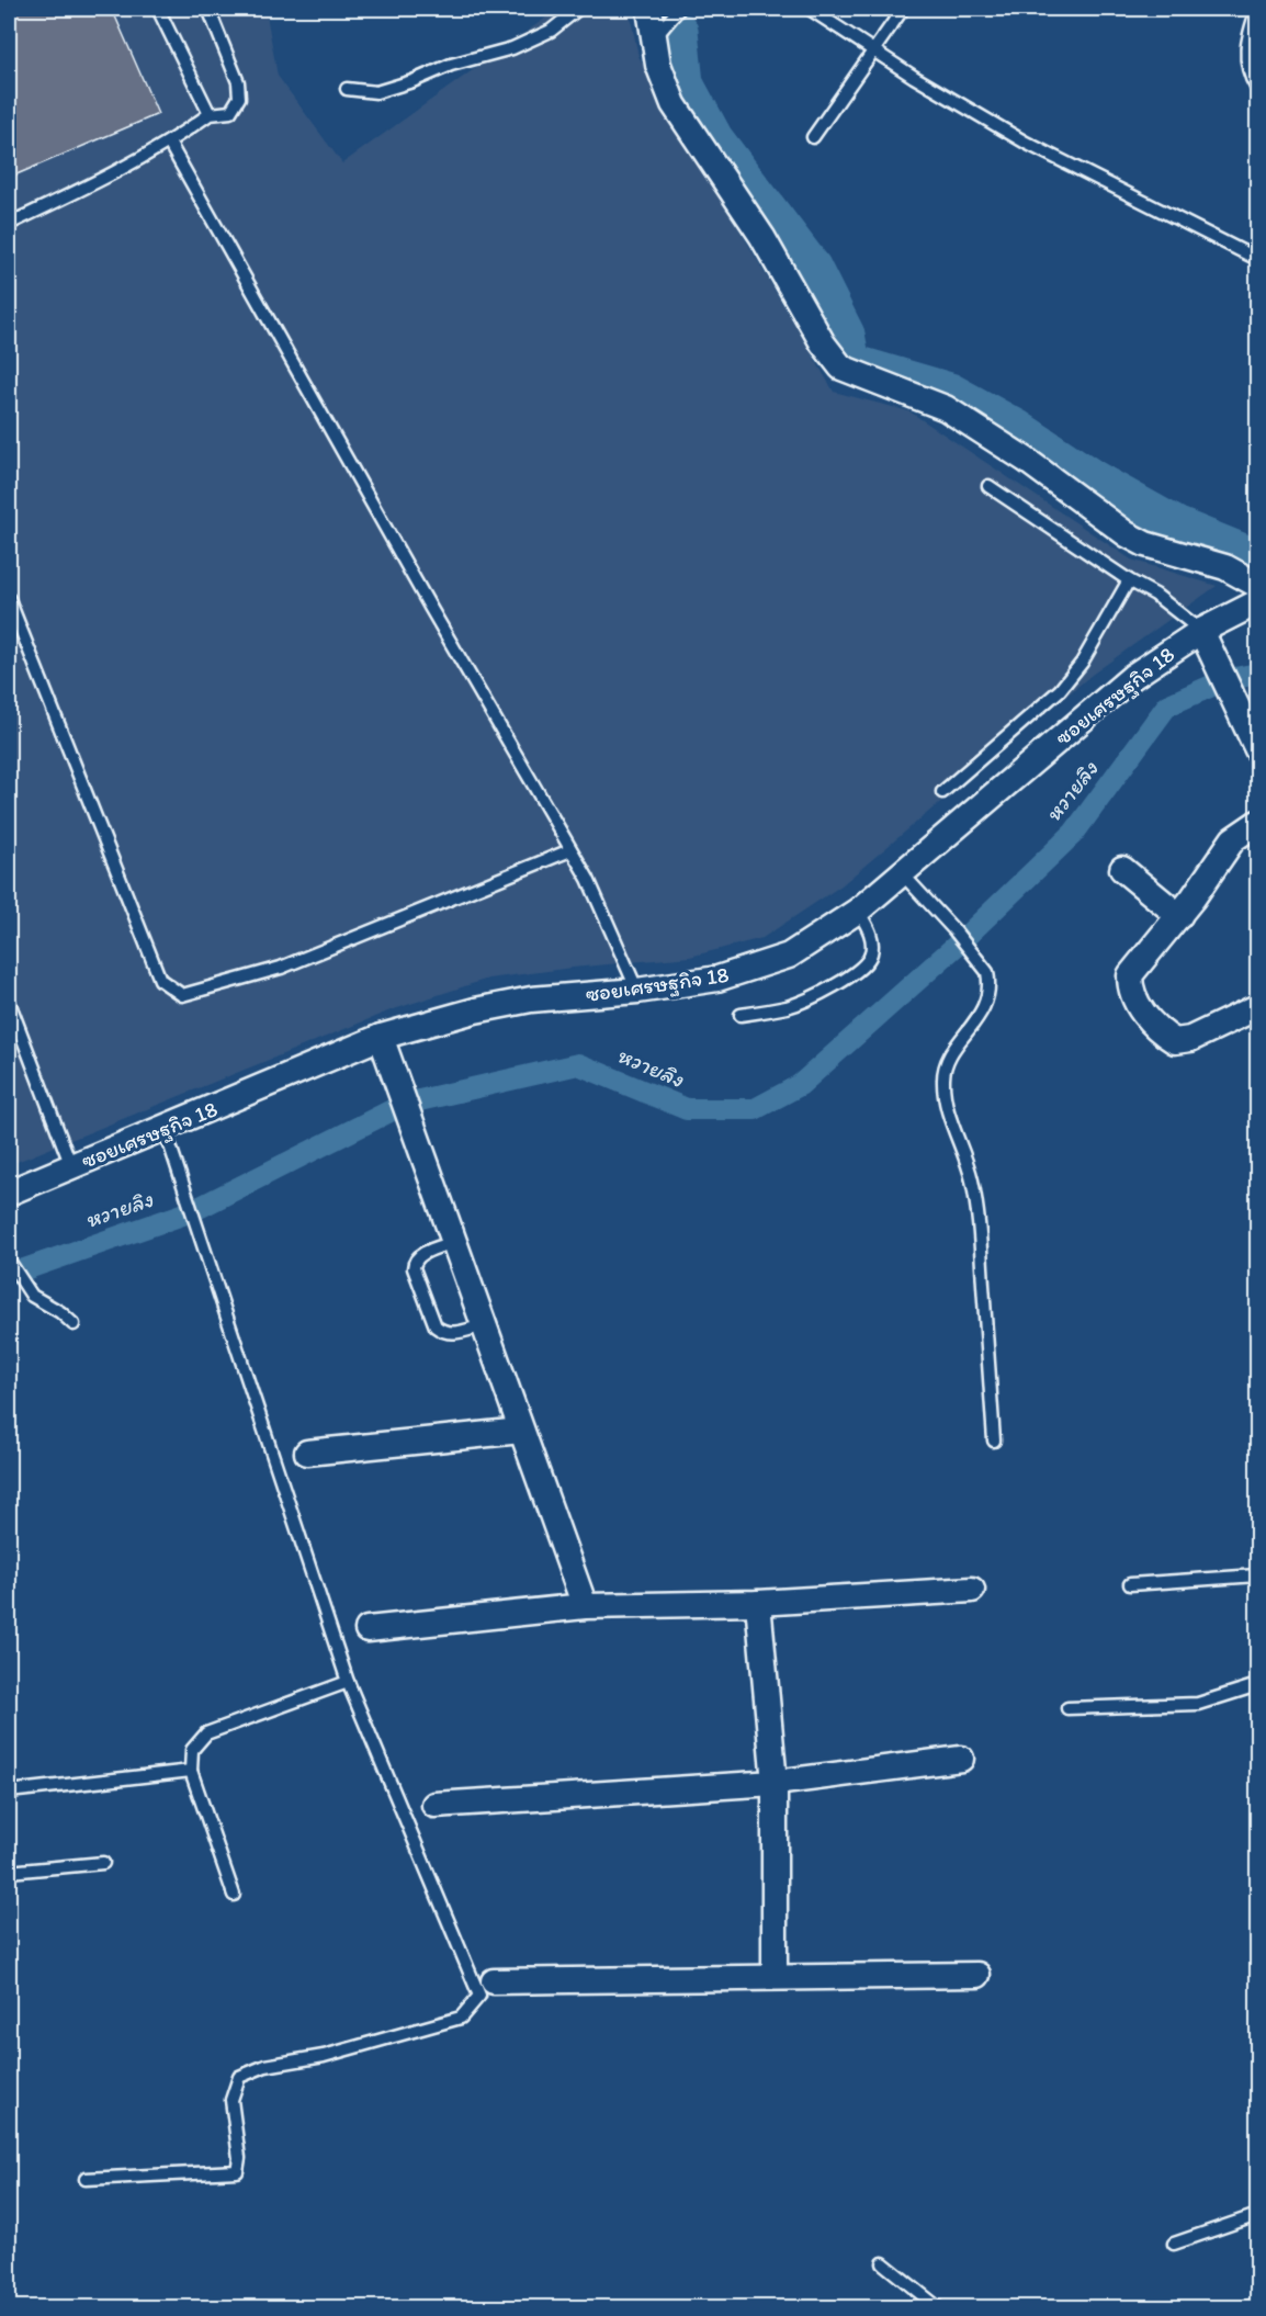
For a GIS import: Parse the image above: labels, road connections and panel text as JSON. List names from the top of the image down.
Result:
{
  "streets": {
    "street": ["ซอยเศรษฐกิจ 18"]
  },
  "water": ["หวายลิง"]
}
